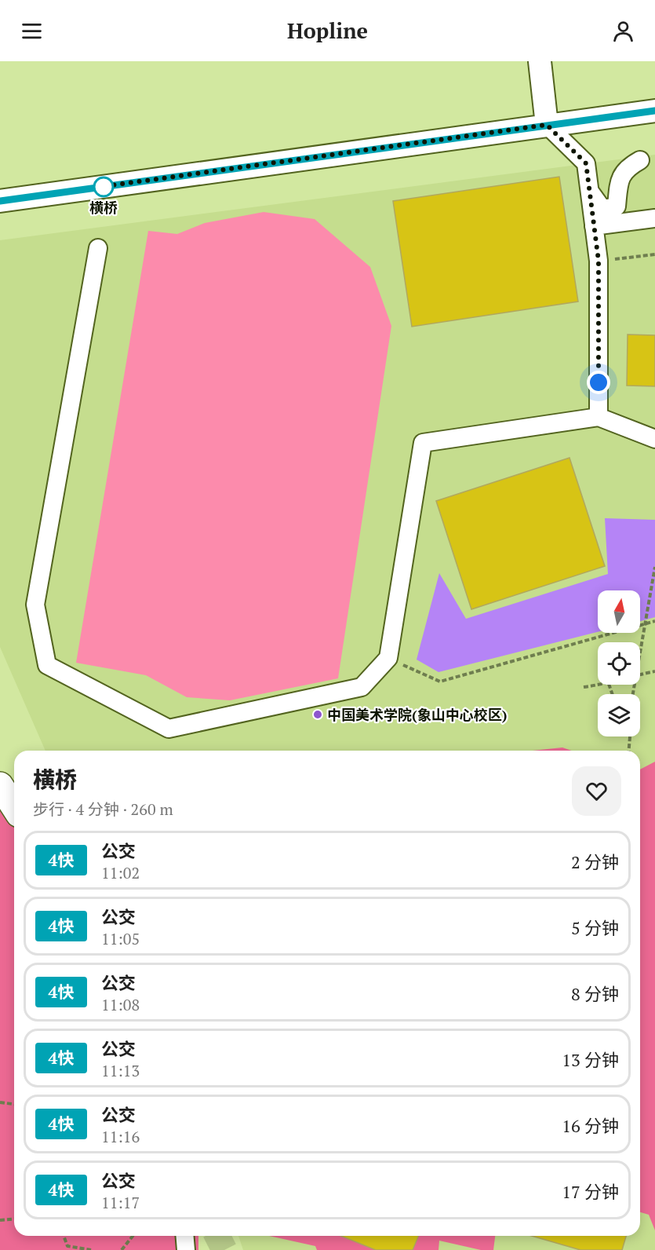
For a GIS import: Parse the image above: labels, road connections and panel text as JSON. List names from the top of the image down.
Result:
{
  "places": ["横桥", "中国美术学院(象山中心校区)"],
  "lines": ["bus line 4快"],
  "north": "top",
  "page": {
    "header": "Hopline",
    "heading": ["横桥", "步行 · 4 分钟 · 260 m"],
    "list": [
      {
        "mark": "4快",
        "name": "公交",
        "note": "11:02",
        "value": "2 分钟"
      },
      {
        "mark": "4快",
        "name": "公交",
        "note": "11:05",
        "value": "5 分钟"
      },
      {
        "mark": "4快",
        "name": "公交",
        "note": "11:08",
        "value": "8 分钟"
      },
      {
        "mark": "4快",
        "name": "公交",
        "note": "11:13",
        "value": "13 分钟"
      },
      {
        "mark": "4快",
        "name": "公交",
        "note": "11:16",
        "value": "16 分钟"
      },
      {
        "mark": "4快",
        "name": "公交",
        "note": "11:17",
        "value": "17 分钟"
      }
    ]
  }
}
